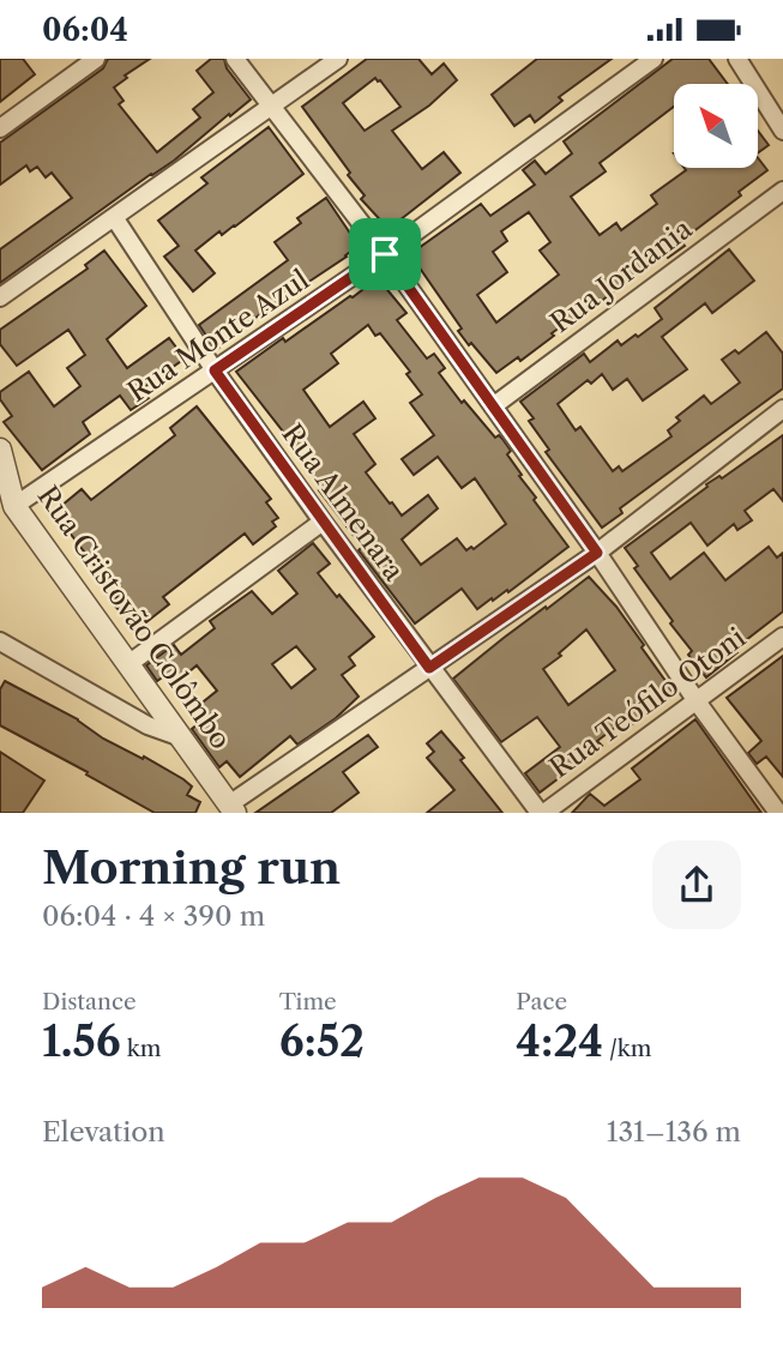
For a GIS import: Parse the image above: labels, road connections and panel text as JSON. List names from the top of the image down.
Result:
{
  "streets": {
    "street": [
      "Rua Jordania",
      "Rua Monte Azul",
      "Rua Almenara",
      "Rua Cristovão Colômbo",
      "Rua Teófilo Otoni"
    ]
  },
  "crossings": [
    ["Rua Monte Azul", "Rua Almenara"],
    ["Rua Monte Azul", "Rua Cristovão Colômbo"],
    ["Rua Almenara", "Rua Teófilo Otoni"]
  ],
  "north": "top left",
  "page": {
    "status": "06:04",
    "heading": ["Morning run", "06:04 · 4 × 390 m"],
    "stats": [
      ["Distance", "1.56 km"],
      ["Time", "6:52"],
      ["Pace", "4:24 /km"]
    ],
    "chart": ["Elevation", "131–136 m"]
  }
}
